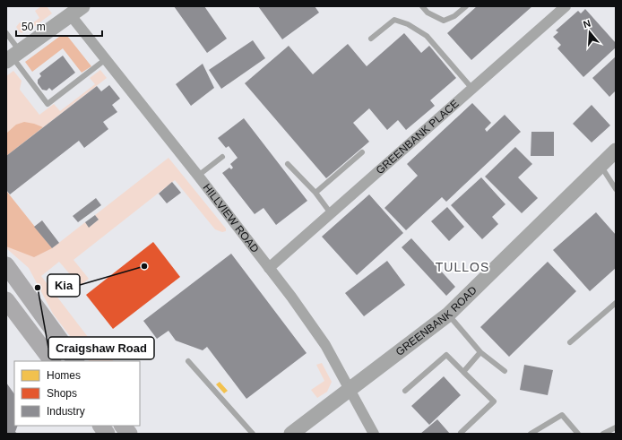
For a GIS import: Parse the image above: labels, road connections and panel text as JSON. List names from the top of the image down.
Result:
{
  "streets": {
    "street": ["GREENBANK PLACE", "HILLVIEW ROAD", "GREENBANK ROAD"]
  },
  "crossings": [
    ["GREENBANK PLACE", "HILLVIEW ROAD"],
    ["HILLVIEW ROAD", "GREENBANK ROAD"]
  ],
  "districts": ["TULLOS"],
  "places": ["Kia", "Craigshaw Road"],
  "legend": ["Homes", "Shops", "Industry"],
  "scale_bar": "50 m",
  "north": "top"
}
